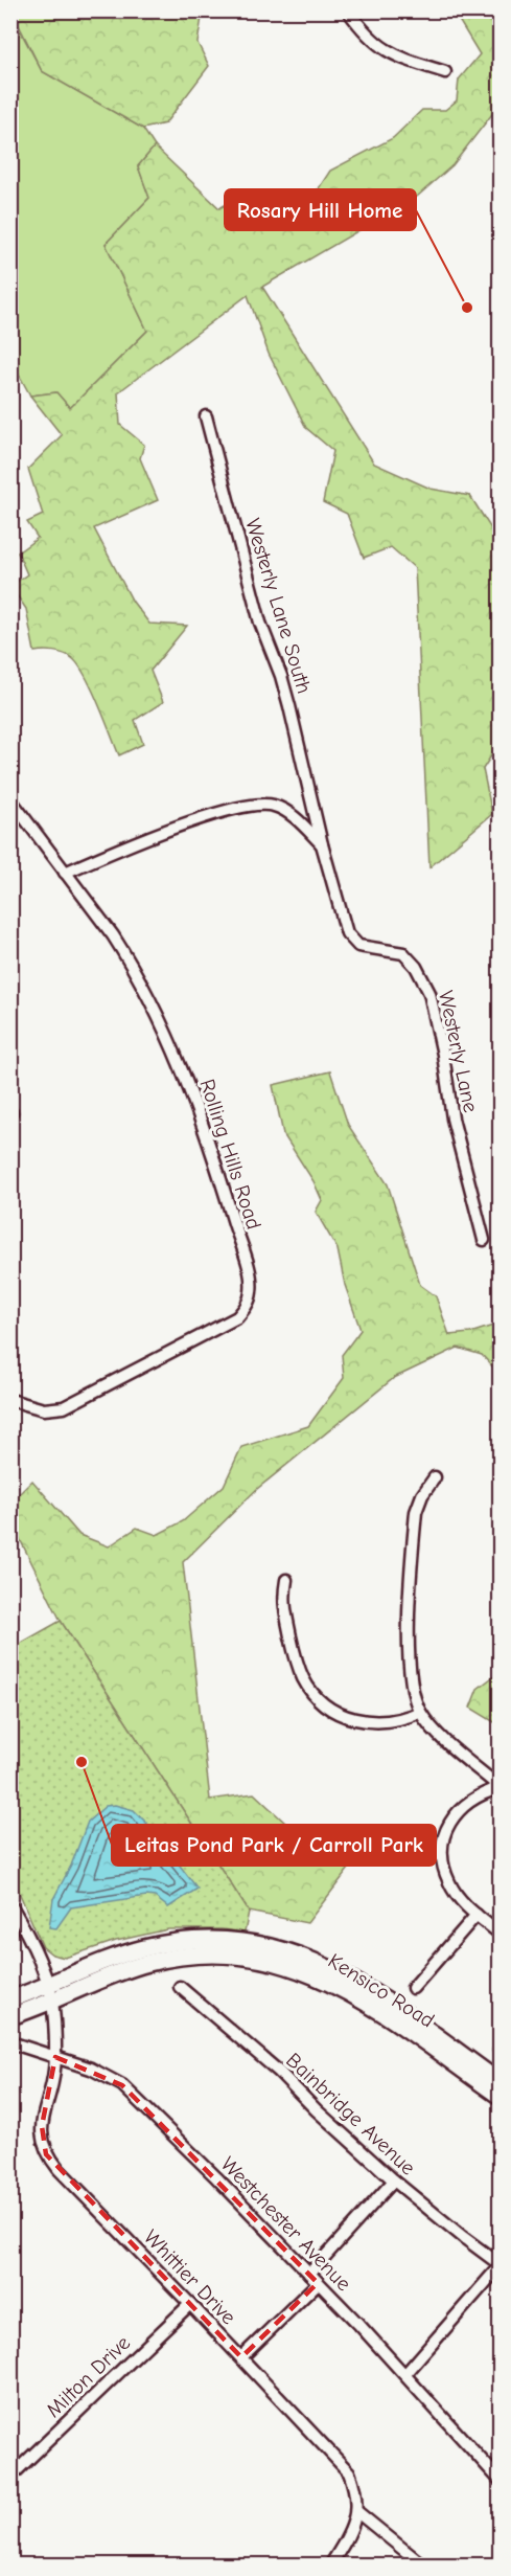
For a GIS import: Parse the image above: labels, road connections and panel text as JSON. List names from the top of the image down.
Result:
{
  "streets": {
    "street": [
      "Westerly Lane South",
      "Westerly Lane",
      "Rolling Hills Road",
      "Kensico Road",
      "Bainbridge Avenue",
      "Westchester Avenue",
      "Whittier Drive",
      "Milton Drive"
    ]
  },
  "crossings": [
    ["Westerly Lane South", "Westerly Lane"],
    ["Westerly Lane", "Rolling Hills Road"],
    ["Kensico Road", "Whittier Drive"],
    ["Westchester Avenue", "Whittier Drive"],
    ["Whittier Drive", "Milton Drive"]
  ],
  "places": ["Rosary Hill Home", "Leitas Pond Park / Carroll Park"]
}
